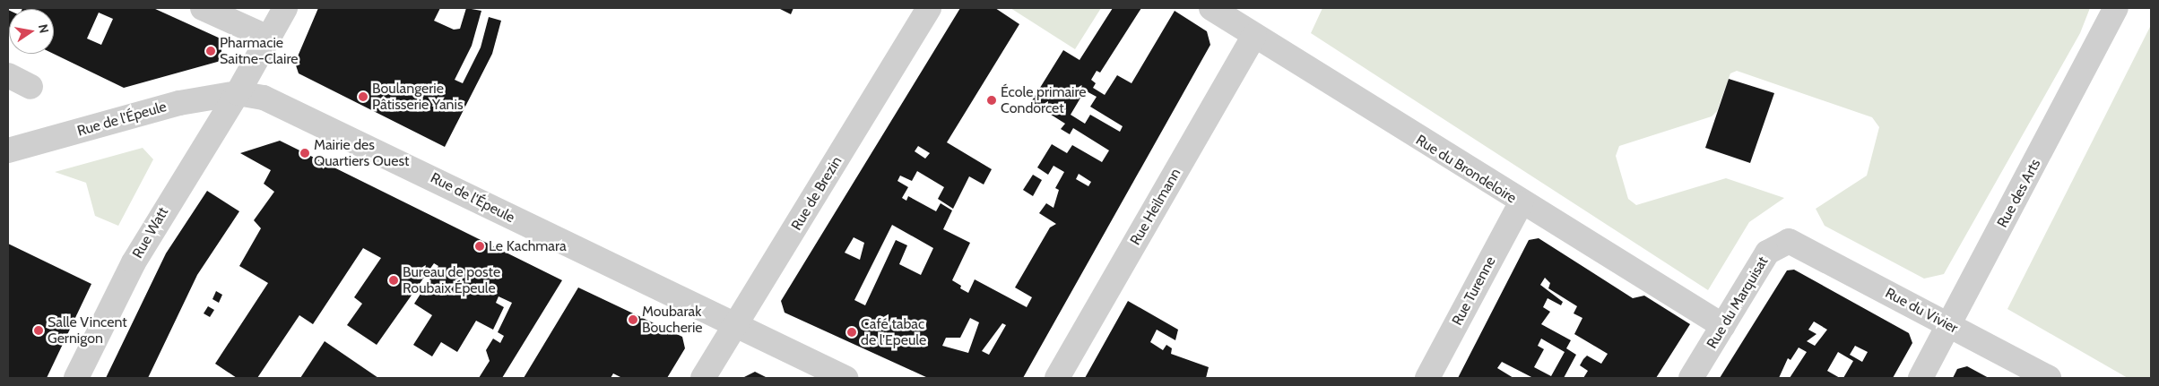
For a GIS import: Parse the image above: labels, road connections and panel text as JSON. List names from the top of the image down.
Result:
{
  "streets": {
    "street": [
      "Rue de l'Épeule",
      "Rue du Brondeloire",
      "Rue de Brezin",
      "Rue des Arts",
      "Rue Heilmann",
      "Rue Watt",
      "Rue Turenne",
      "Rue du Marquisat",
      "Rue du Vivier"
    ]
  },
  "crossings": [
    ["Rue de l'Épeule", "Rue de Brezin"],
    ["Rue de l'Épeule", "Rue Watt"],
    ["Rue du Brondeloire", "Rue Heilmann"],
    ["Rue du Brondeloire", "Rue Turenne"],
    ["Rue du Brondeloire", "Rue du Marquisat"],
    ["Rue des Arts", "Rue du Vivier"],
    ["Rue du Marquisat", "Rue du Vivier"]
  ],
  "places": [
    "Pharmacie Saitne-Claire",
    "Boulangerie Pâtisserie Yanis",
    "École primaire Condorcet",
    "Mairie des Quartiers Ouest",
    "Le Kachmara",
    "Bureau de poste Roubaix Épeule",
    "Moubarak Boucherie",
    "Salle Vincent Gernigon",
    "Café tabac de l'Epeule"
  ],
  "north": "right"
}
